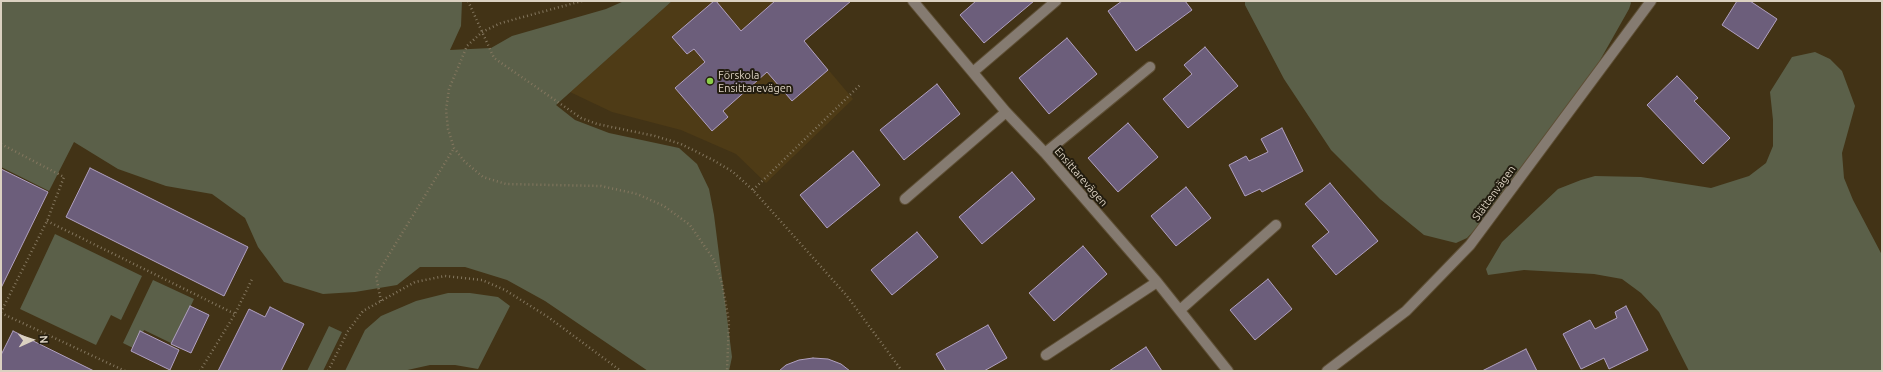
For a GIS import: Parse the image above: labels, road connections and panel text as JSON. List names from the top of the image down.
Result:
{
  "streets": {
    "street": ["Ensittarevägen", "Slättenvägen"]
  },
  "places": ["Förskola Ensittarevägen"],
  "north": "right"
}
